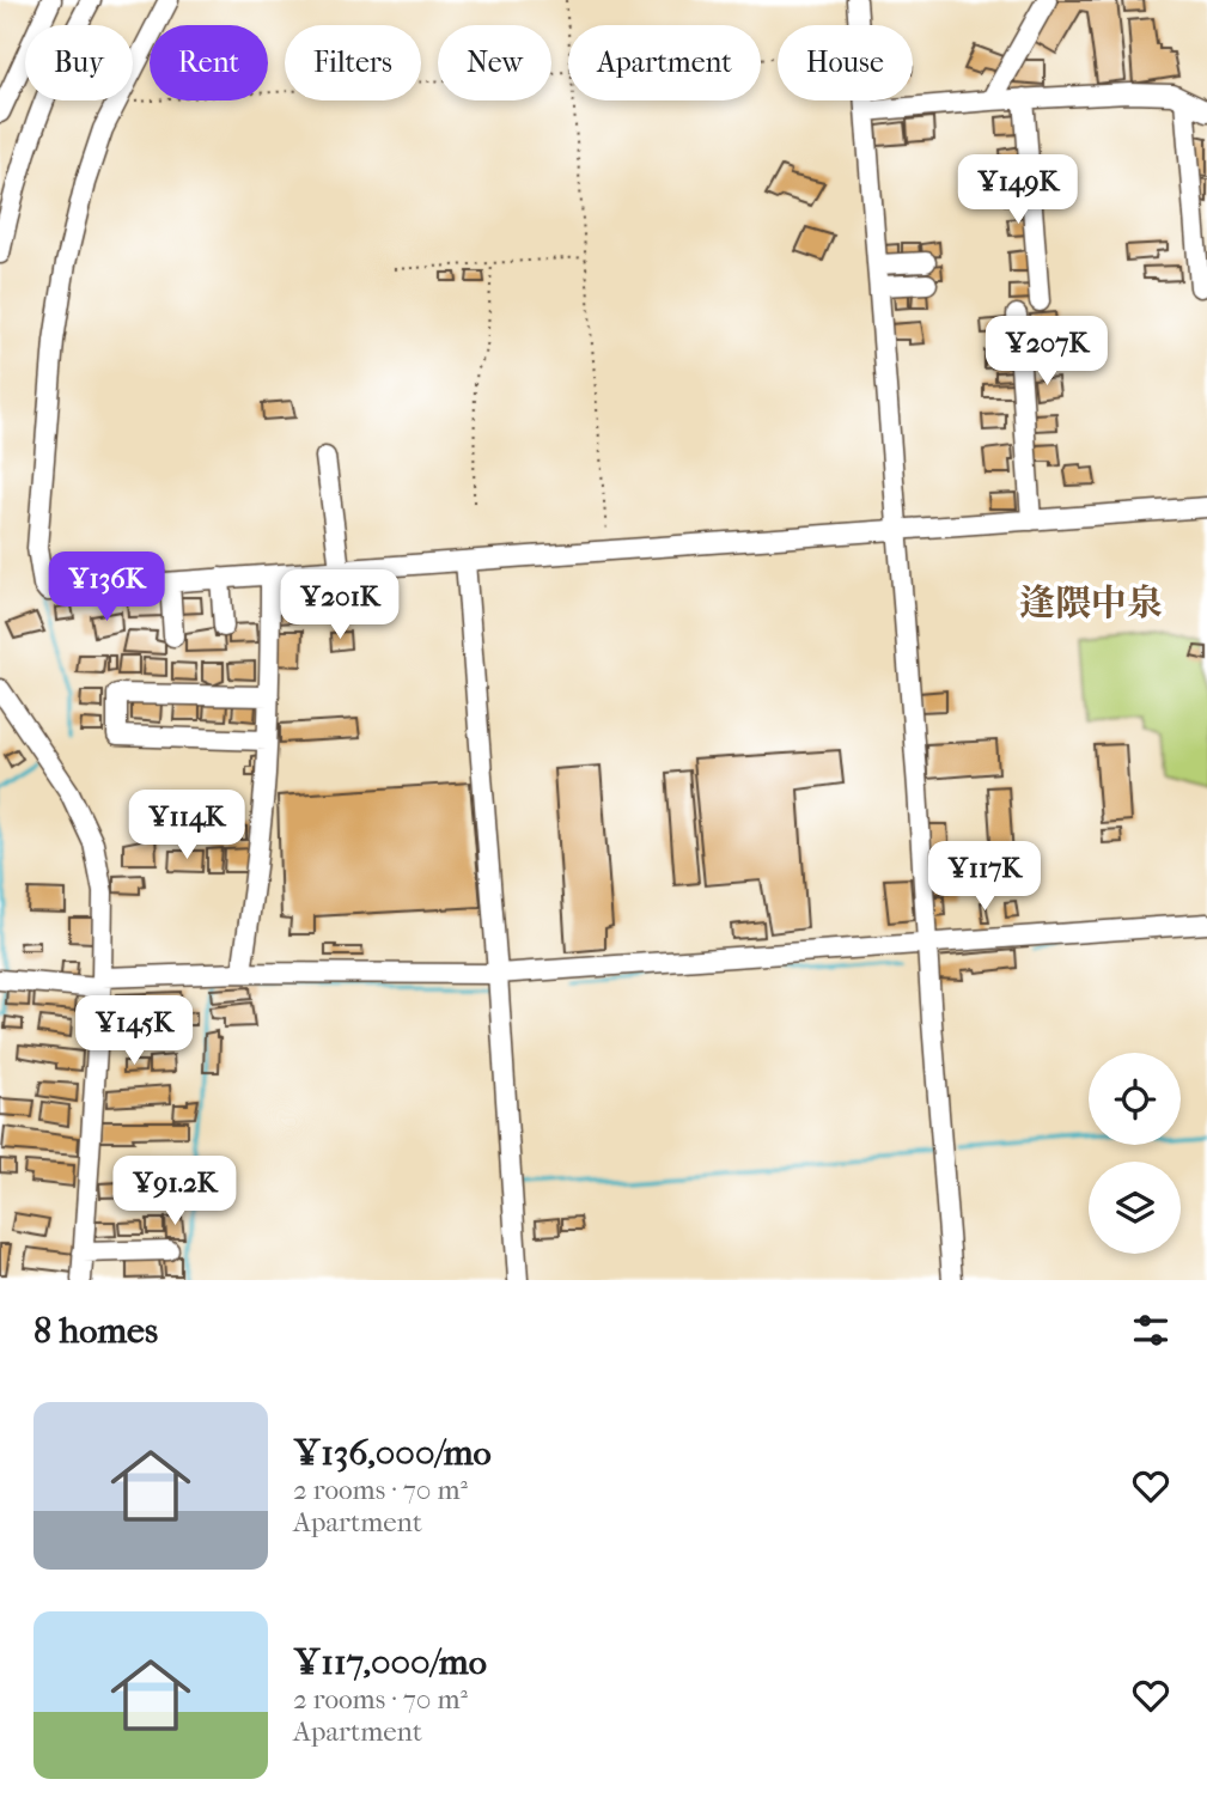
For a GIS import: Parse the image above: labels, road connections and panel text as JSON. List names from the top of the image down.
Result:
{
  "districts": ["逢隈中泉"],
  "page": {
    "chip": [
      "Buy",
      "Rent",
      "Filters",
      "New",
      "Apartment",
      "House"
    ],
    "price": [
      "¥149K",
      "¥207K",
      "¥136K",
      "¥201K",
      "¥114K",
      "¥117K",
      "¥145K",
      "¥91.2K"
    ],
    "heading": "8 homes",
    "list": [
      {
        "name": "¥136,000/mo",
        "note": "2 rooms · 70 m² · Apartment"
      },
      {
        "name": "¥117,000/mo",
        "note": "2 rooms · 70 m² · Apartment"
      }
    ]
  }
}
